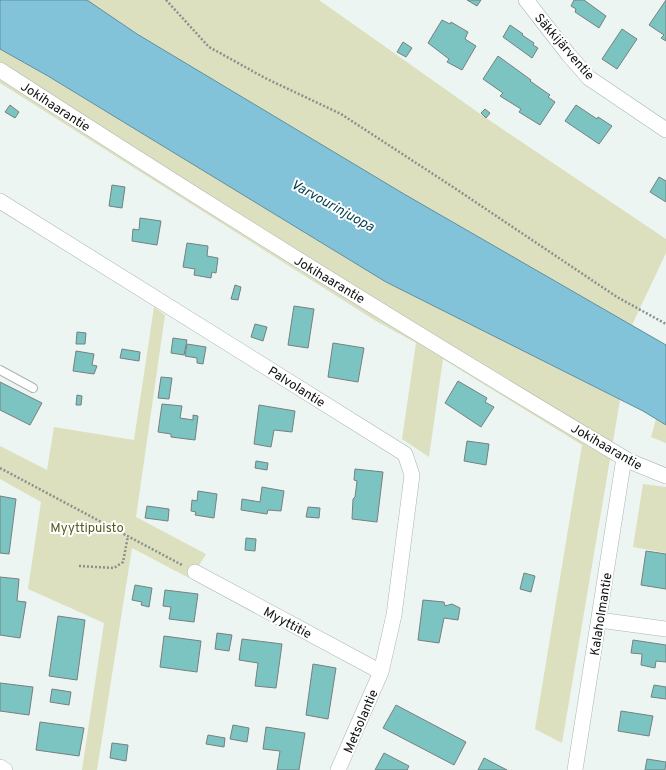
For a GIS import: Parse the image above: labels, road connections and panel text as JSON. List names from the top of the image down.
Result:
{
  "streets": {
    "street": [
      "Säkkijärventie",
      "Jokihaarantie",
      "Palvolantie",
      "Kalaholmantie",
      "Myyttitie",
      "Metsolantie"
    ]
  },
  "crossings": [
    ["Jokihaarantie", "Kalaholmantie"],
    ["Palvolantie", "Myyttitie"],
    ["Palvolantie", "Metsolantie"],
    ["Myyttitie", "Metsolantie"]
  ],
  "water": ["Varvourinjuopa"],
  "parks": ["Myyttipuisto"]
}
